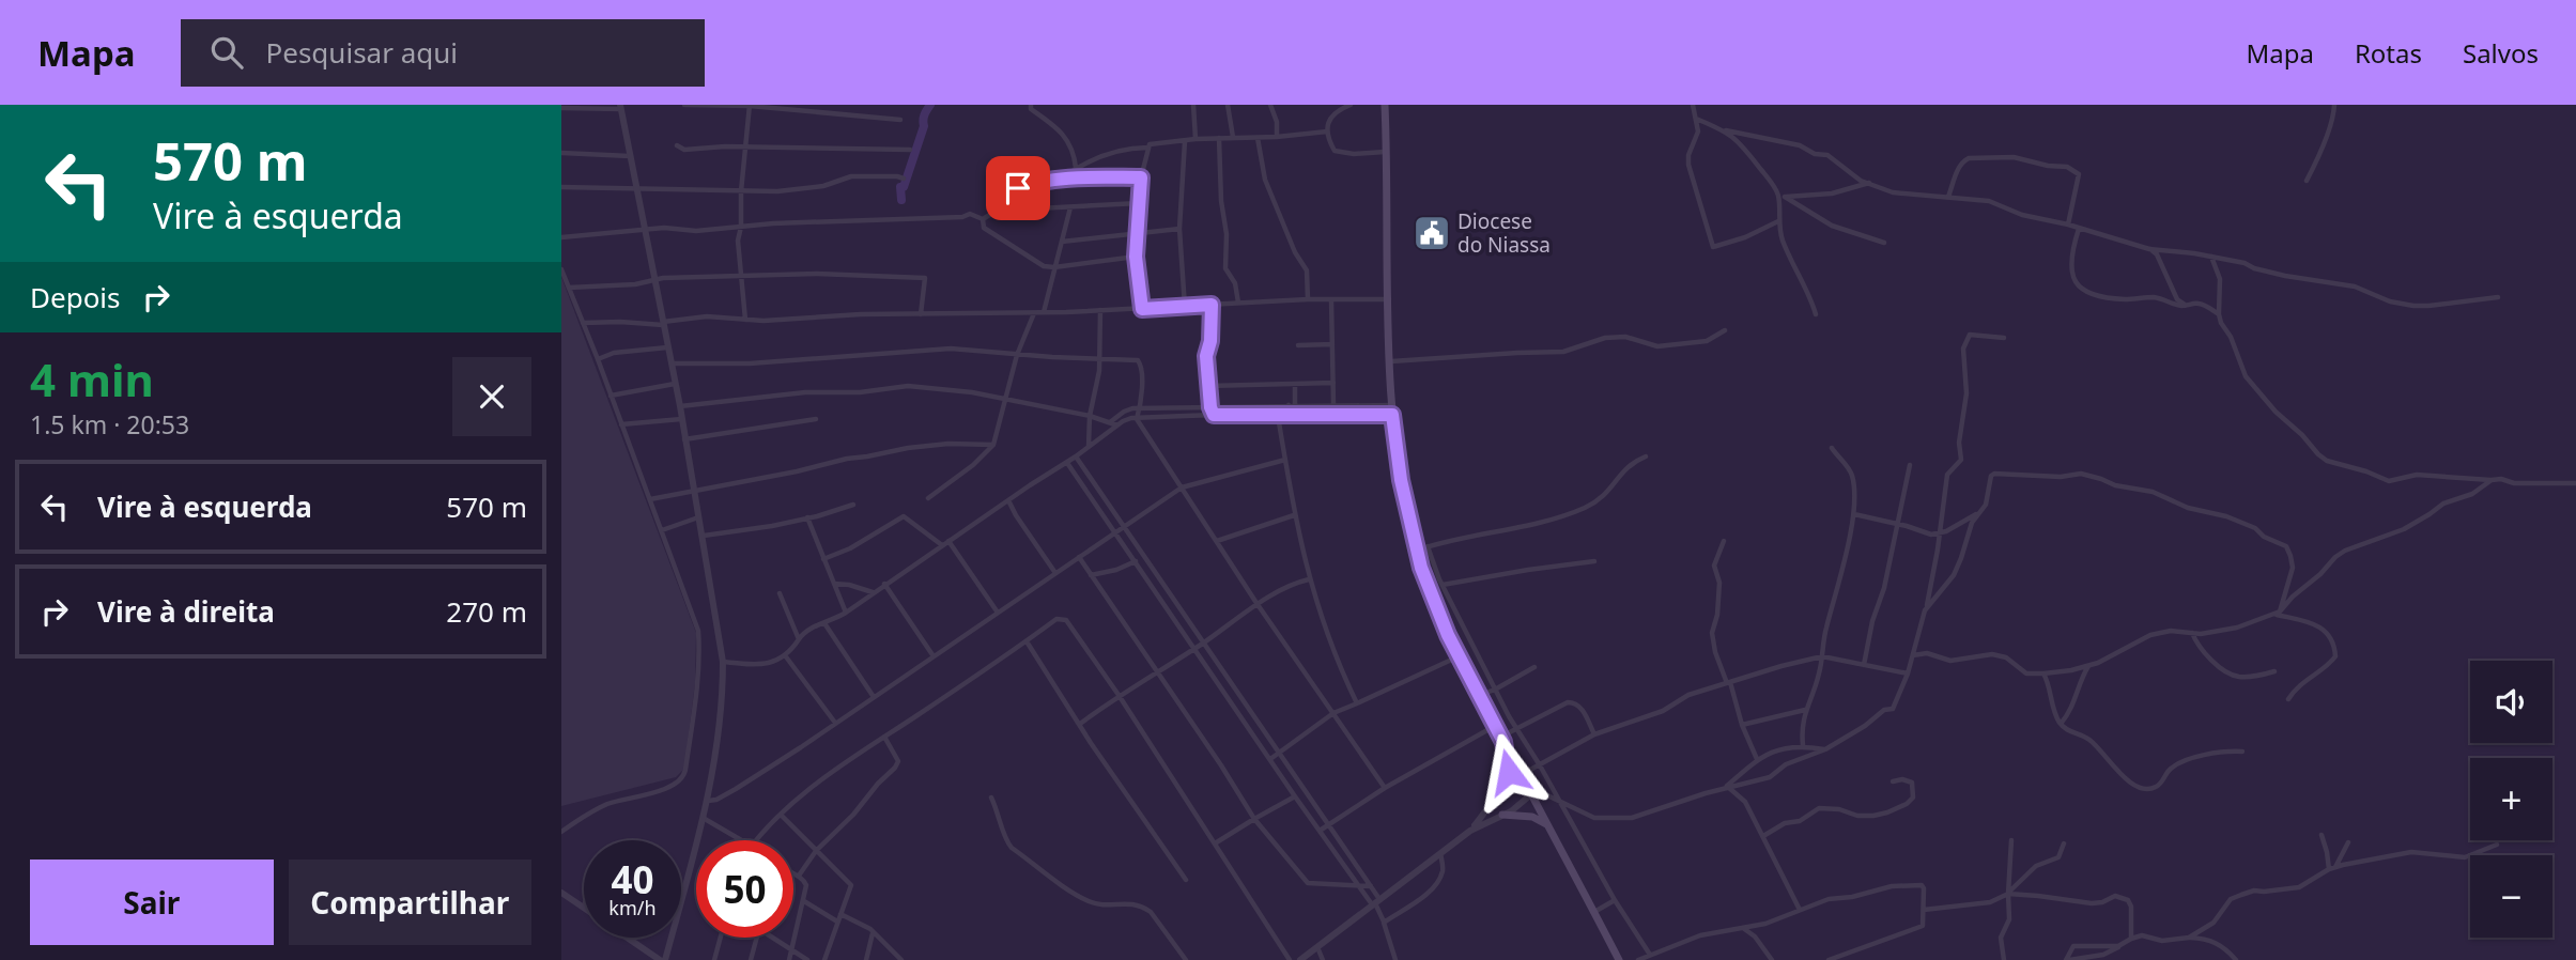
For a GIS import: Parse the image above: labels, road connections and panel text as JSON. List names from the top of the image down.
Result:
{
  "places": {
    "public building": ["Diocese do Niassa"]
  },
  "page": {
    "header": "Mapa",
    "search": "Pesquisar aqui",
    "nav": ["Mapa", "Rotas", "Salvos"],
    "turn": ["570 m", "Vire à esquerda"],
    "then": "Depois",
    "heading": ["4 min", "1.5 km · 20:53"],
    "list": [
      {
        "name": "Vire à esquerda",
        "value": "570 m"
      },
      {
        "name": "Vire à direita",
        "value": "270 m"
      }
    ],
    "map_buttons": ["+", "−"],
    "speed": "40 km/h",
    "limit": "50",
    "buttons": ["Sair", "Compartilhar"]
  }
}
